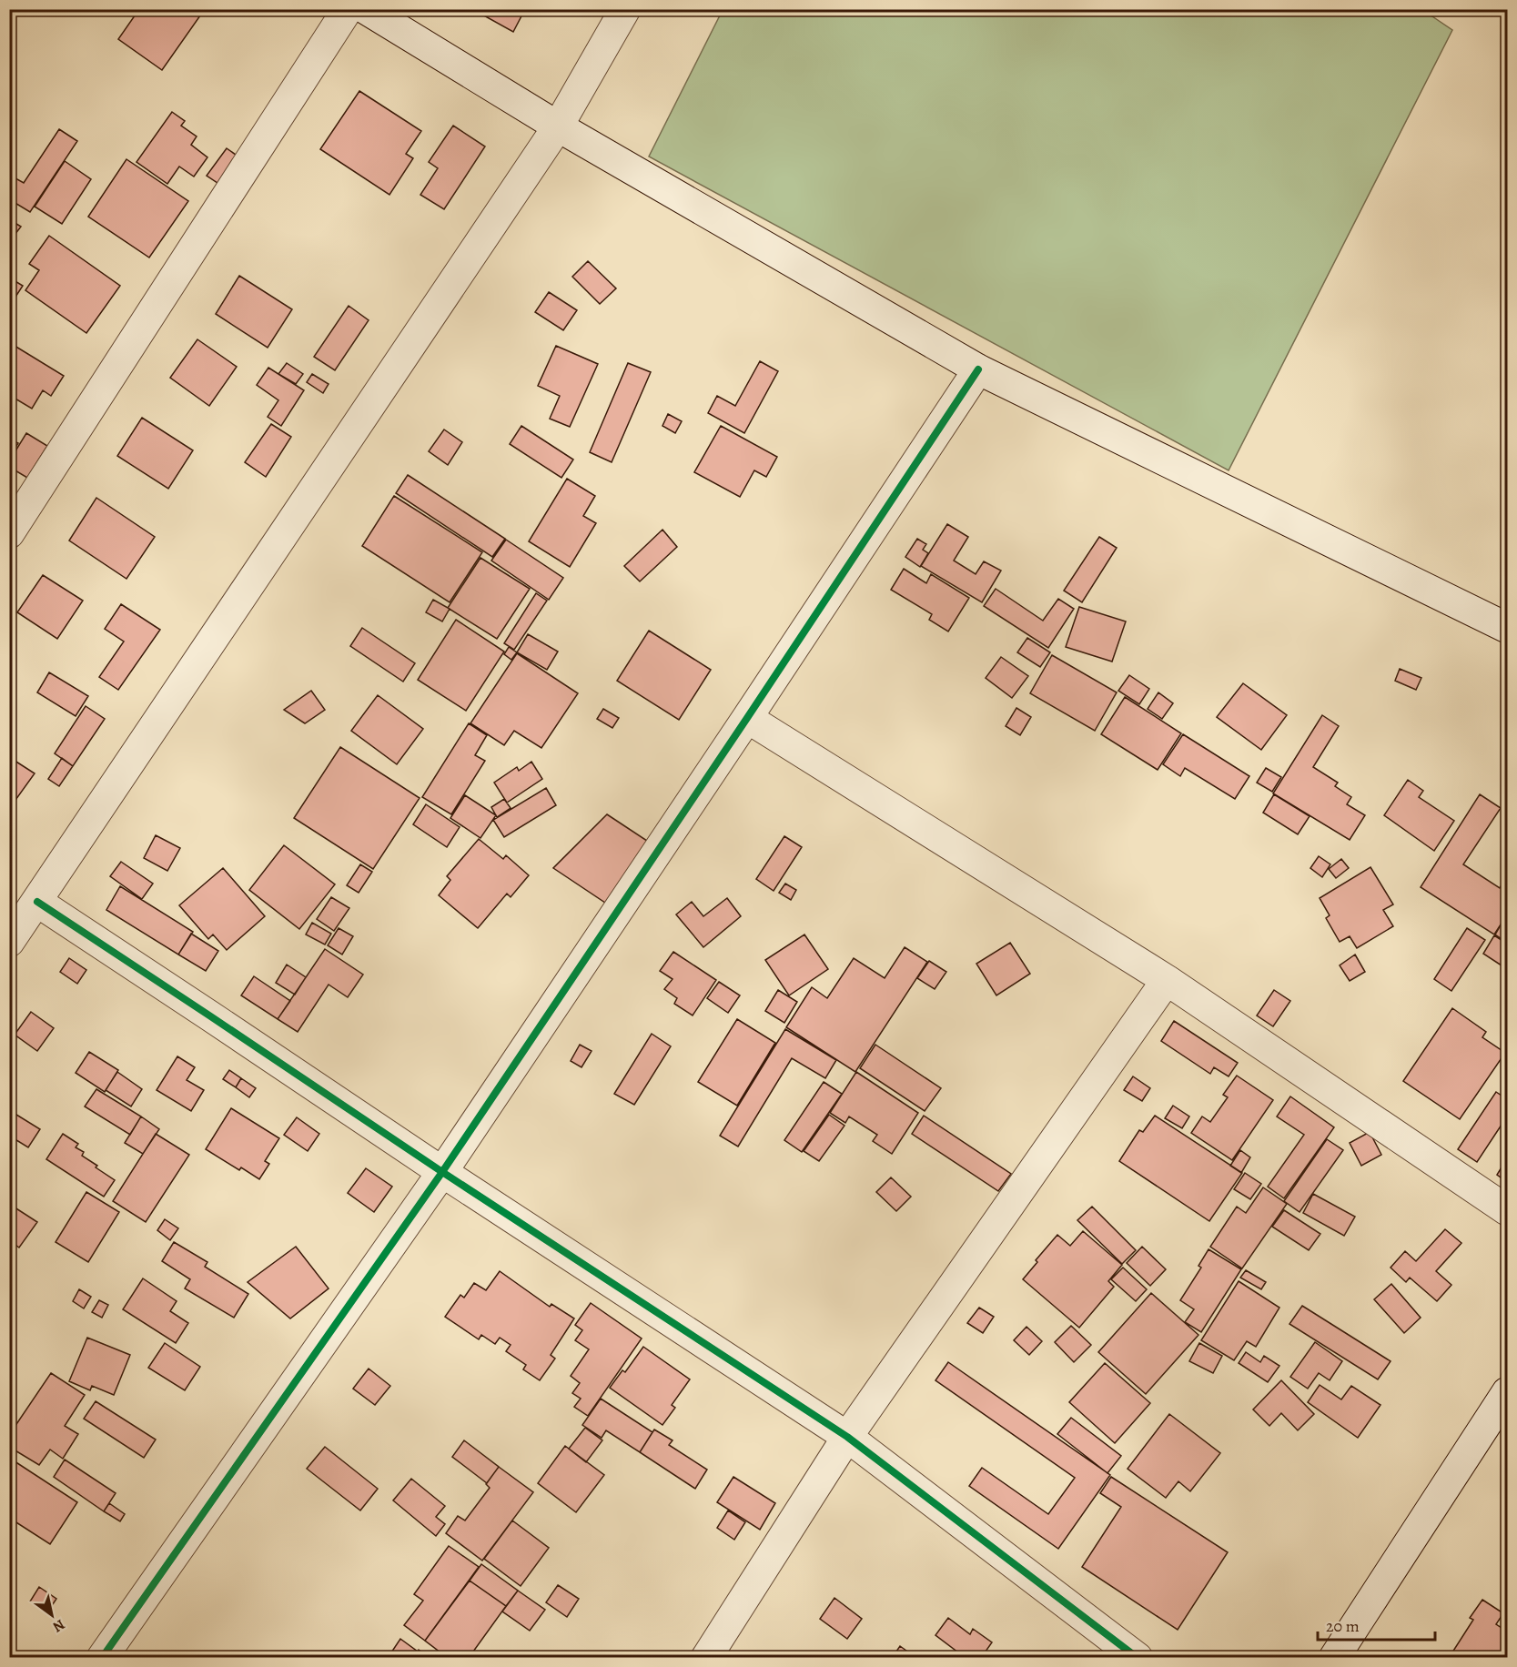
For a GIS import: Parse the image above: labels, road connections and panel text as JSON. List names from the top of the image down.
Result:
{
  "scale_bar": "20 m",
  "north": "bottom right"
}
